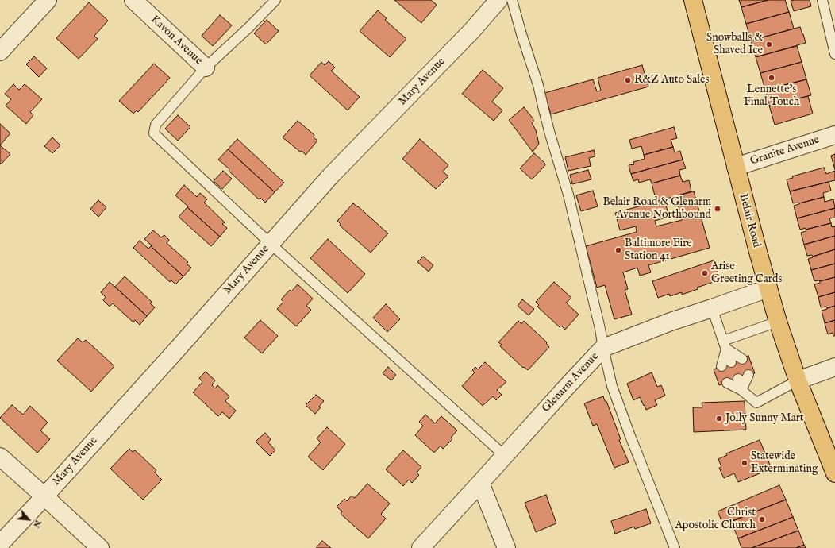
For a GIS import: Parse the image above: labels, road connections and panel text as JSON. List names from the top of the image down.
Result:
{
  "streets": {
    "main road": ["Belair Road"],
    "street": [
      "Kavon Avenue",
      "Mary Avenue",
      "Granite Avenue",
      "Glenarm Avenue"
    ]
  },
  "crossings": [
    ["Granite Avenue", "Belair Road"],
    ["Belair Road", "Glenarm Avenue"]
  ],
  "places": [
    "Snowballs & Shaved Ice",
    "Lennette's Final Touch",
    "R&Z Auto Sales",
    "Belair Road & Glenarm Avenue Northbound",
    "Baltimore Fire Station 41",
    "Arise Greeting Cards",
    "Jolly Sunny Mart",
    "Statewide Exterminating",
    "Christ Apostolic Church"
  ],
  "north": "bottom right"
}
